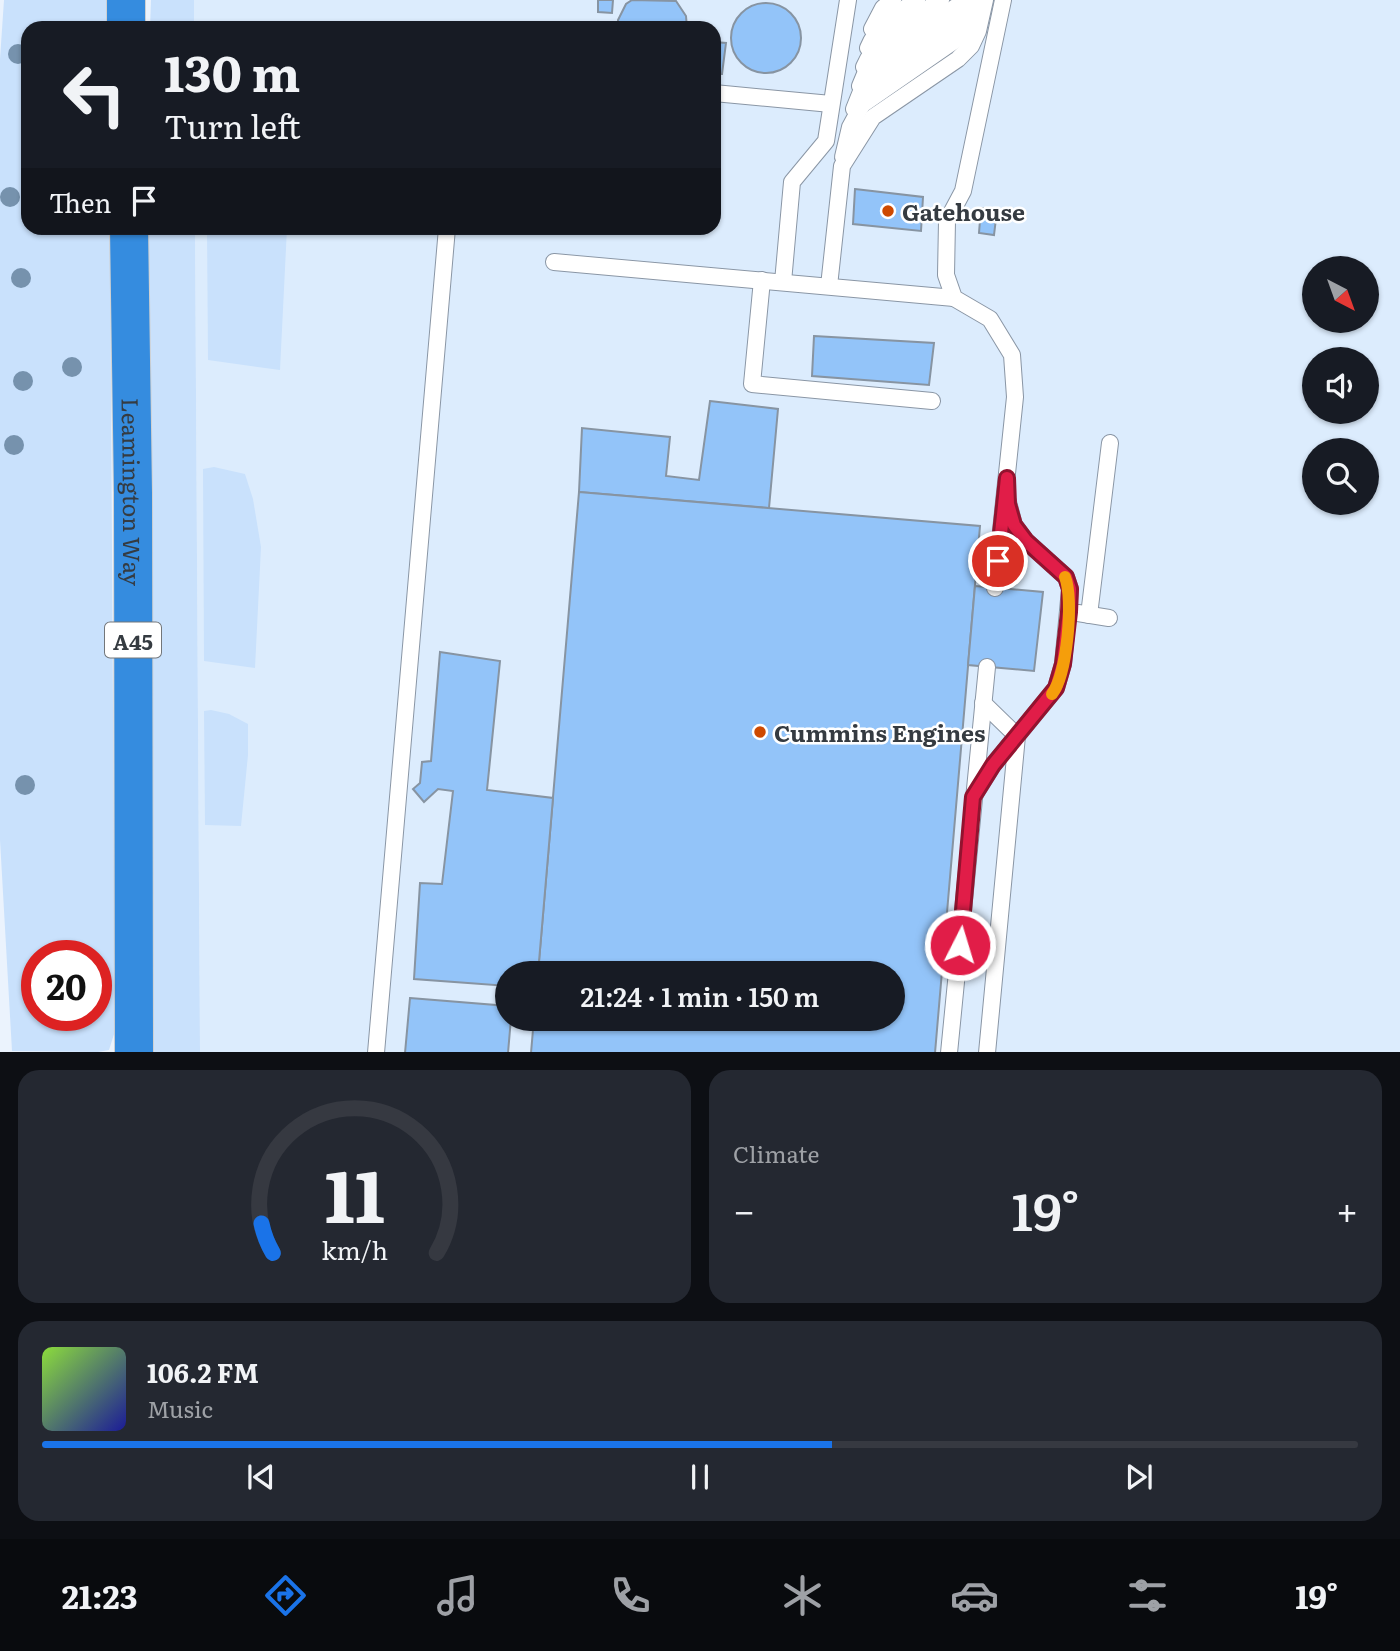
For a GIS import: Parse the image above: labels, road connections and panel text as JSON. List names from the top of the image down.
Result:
{
  "streets": {
    "highway": ["Leamington Way", "A45"]
  },
  "places": ["Gatehouse", "Cummins Engines"],
  "north": "bottom right",
  "page": {
    "turn": ["130 m", "Turn left"],
    "then": "Then",
    "limit": "20",
    "trip": "21:24 · 1 min · 150 m",
    "tile": "Climate",
    "heat": ["−", "19°", "+"],
    "song": ["106.2 FM", "Music"],
    "tabs": ["21:23", "19°"],
    "gauge": ["11", "km/h"]
  }
}
